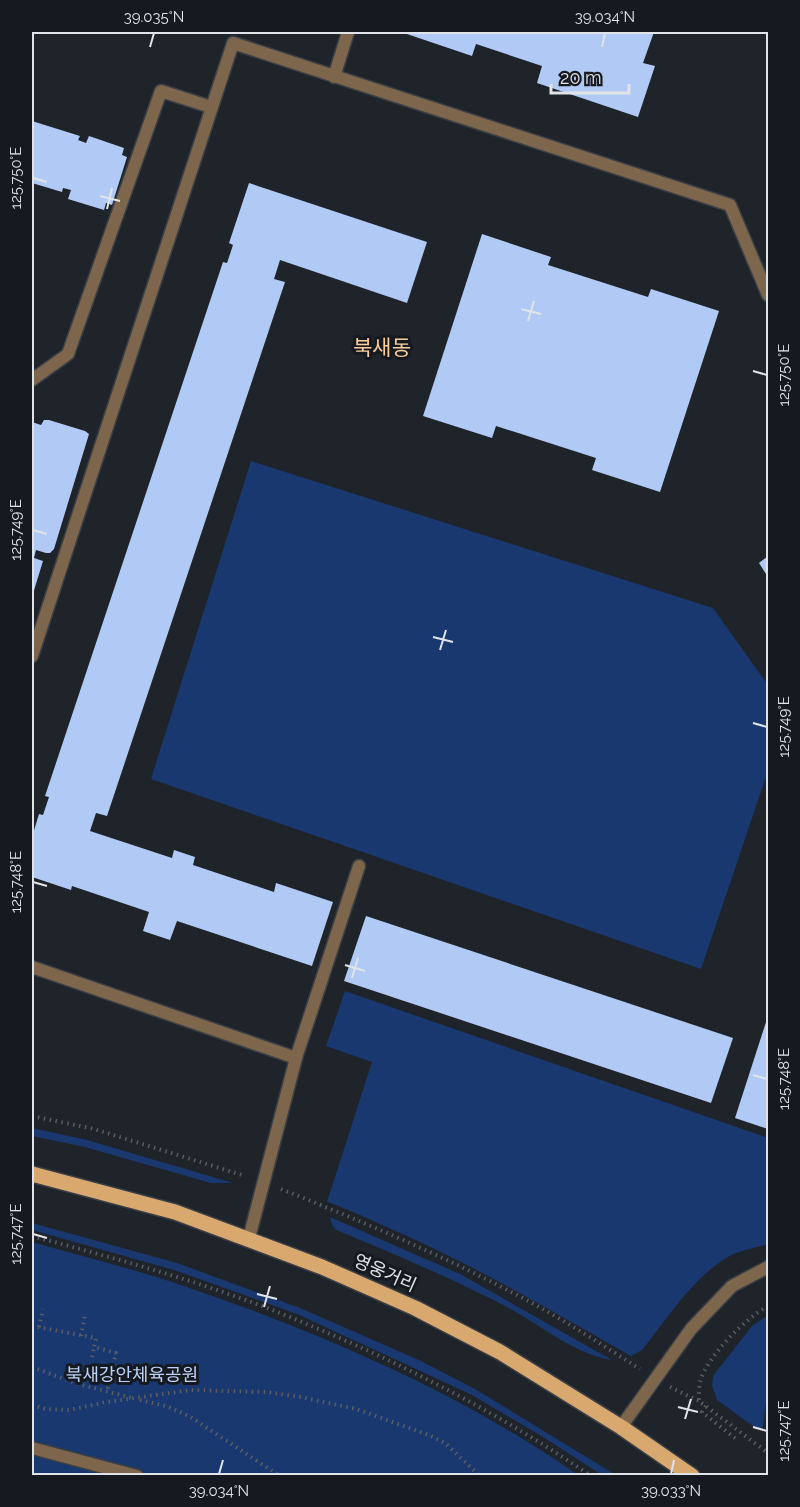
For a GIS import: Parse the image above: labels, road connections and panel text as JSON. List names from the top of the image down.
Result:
{
  "streets": {
    "main road": ["영웅거리"]
  },
  "districts": ["북새동"],
  "parks": ["북새강안체육공원"],
  "scale_bar": "20 m",
  "coordinates": [
    "39.035°N",
    "39.034°N",
    "125.750°E",
    "125.749°E",
    "125.748°E",
    "125.747°E",
    "39.033°N"
  ]
}
